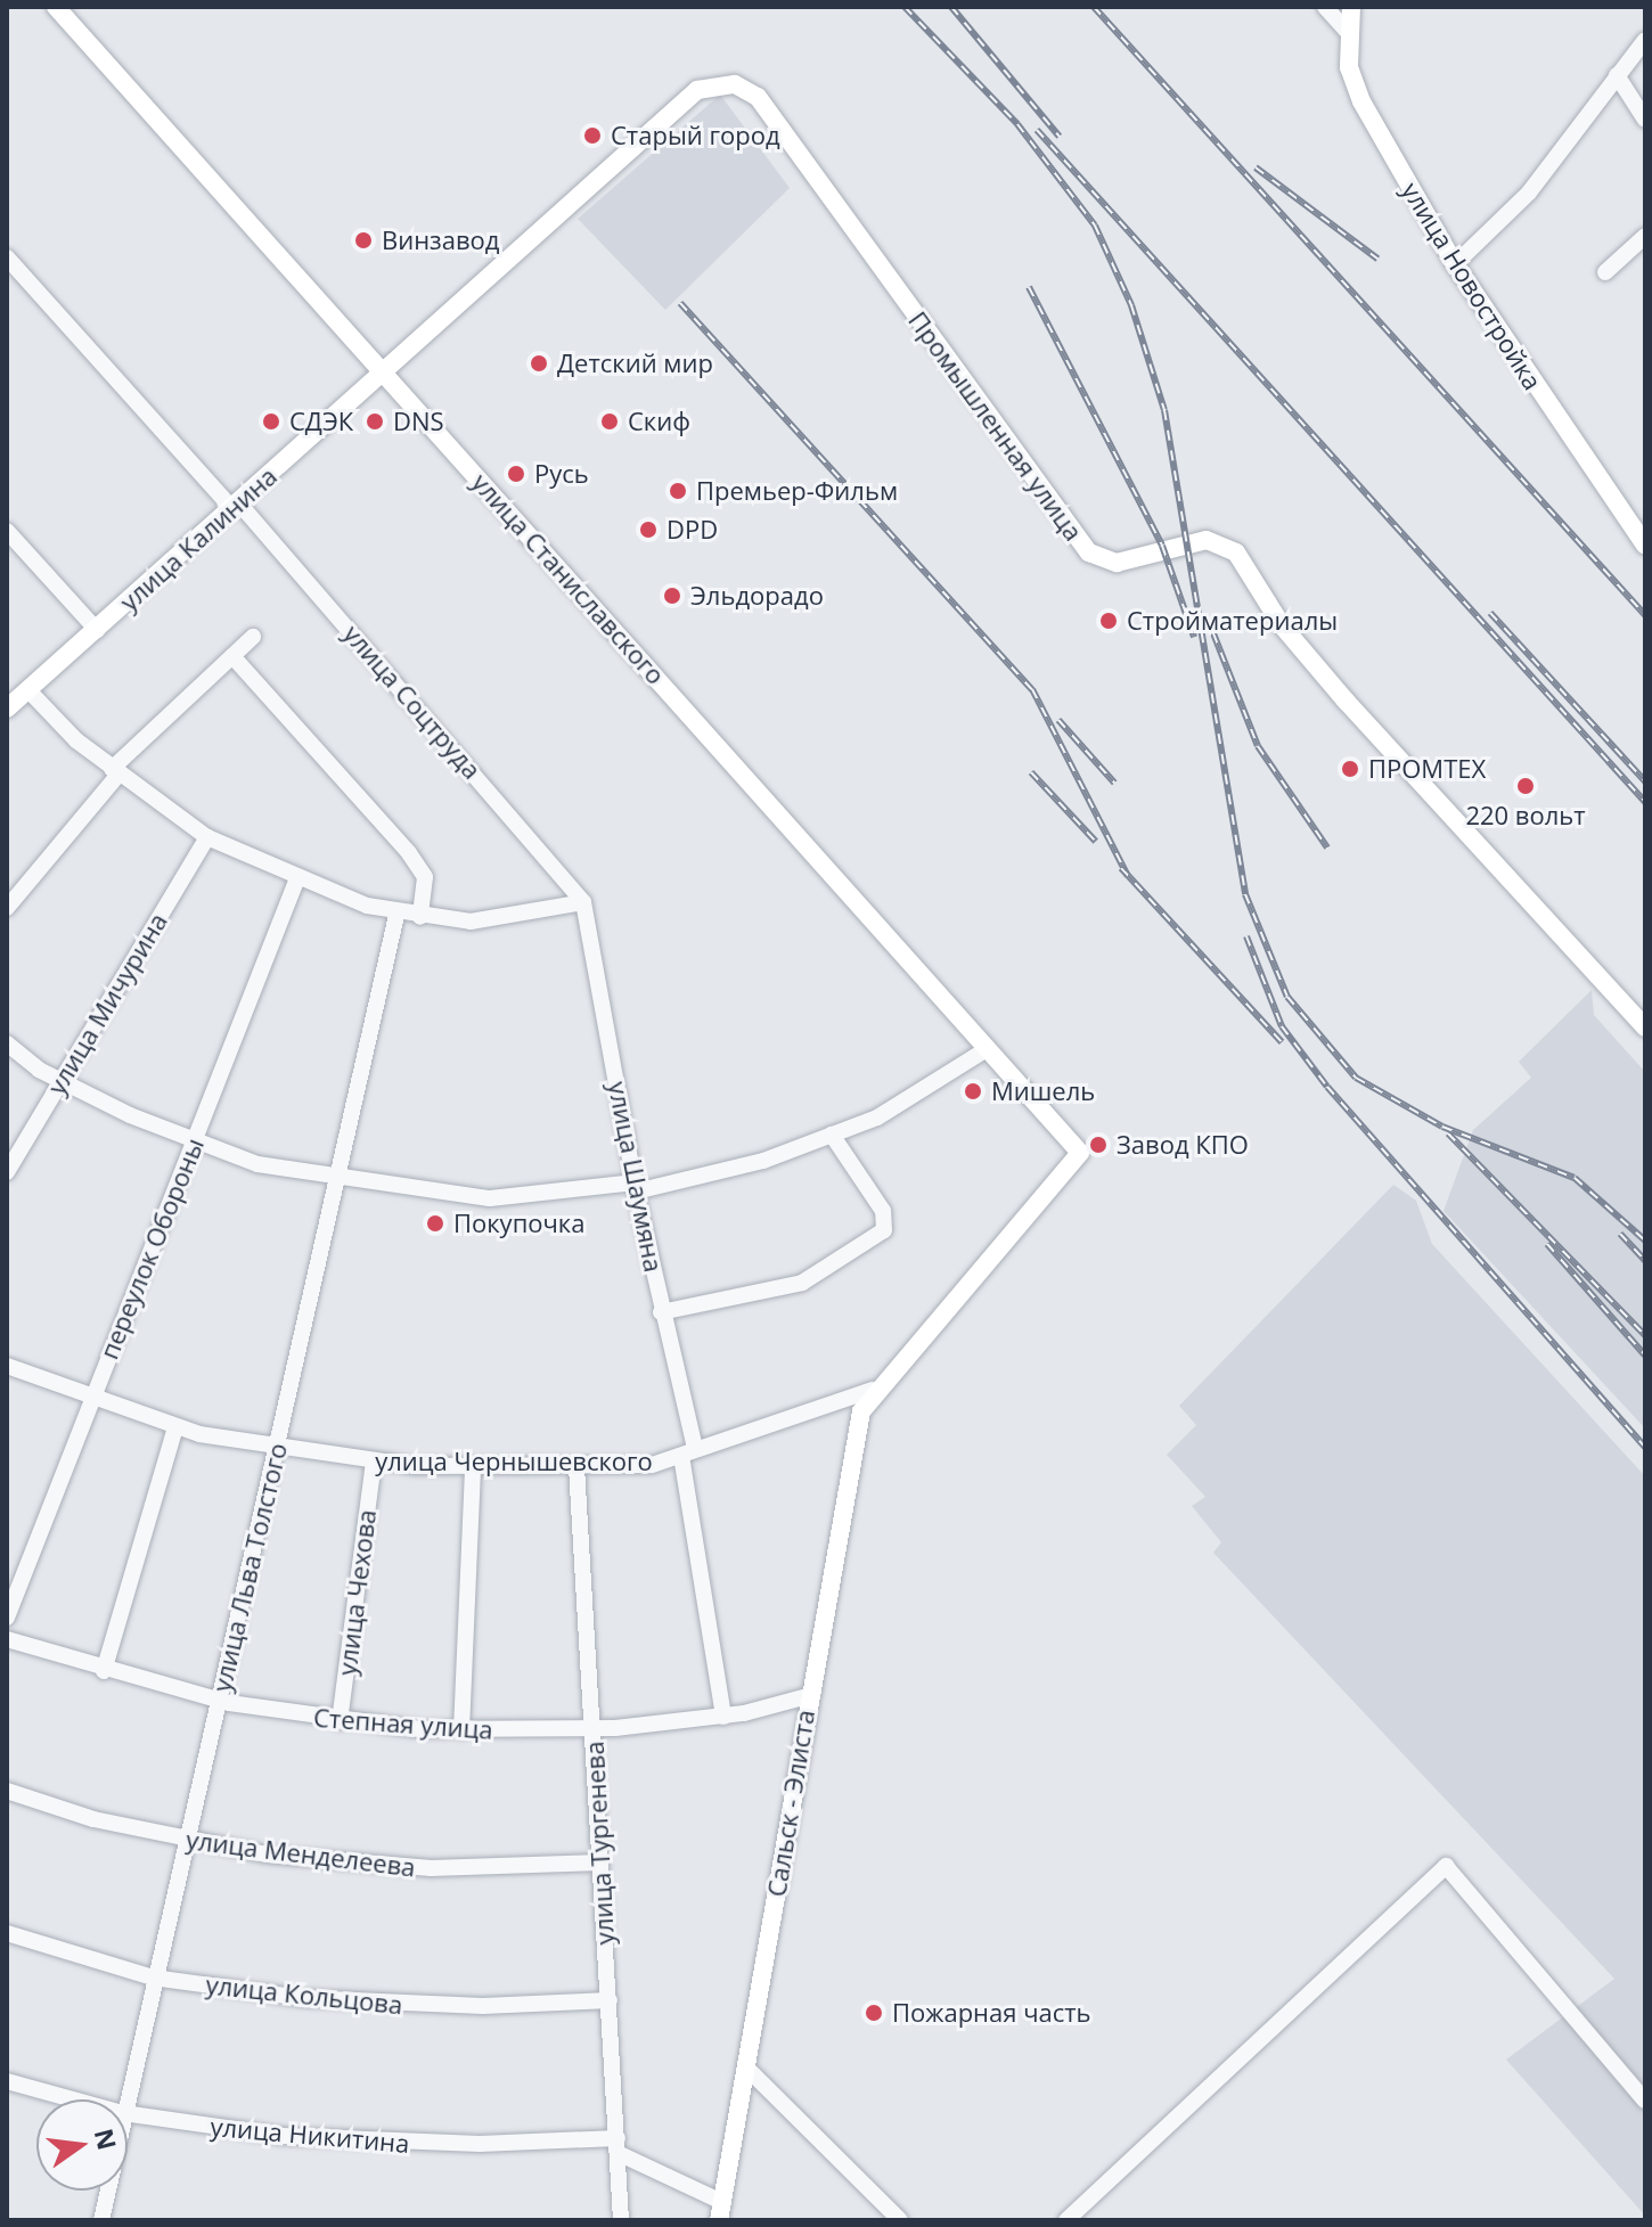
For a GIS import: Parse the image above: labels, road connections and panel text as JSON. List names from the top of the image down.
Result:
{
  "streets": {
    "main road": [
      "улица Новостройка",
      "Промышленная улица",
      "улица Калинина",
      "улица Станиславского",
      "Сальск - Элиста"
    ],
    "street": [
      "улица Соцтруда",
      "улица Мичурина",
      "улица Шаумяна",
      "переулок Обороны",
      "улица Чернышевского",
      "улица Льва Толстого",
      "улица Чехова",
      "Степная улица",
      "улица Тургенева",
      "улица Менделеева",
      "улица Кольцова",
      "улица Никитина"
    ]
  },
  "crossings": [
    ["Промышленная улица", "улица Калинина"],
    ["улица Калинина", "улица Станиславского"],
    ["улица Калинина", "улица Соцтруда"],
    ["улица Станиславского", "улица Чернышевского"],
    ["улица Станиславского", "Сальск - Элиста"],
    ["улица Соцтруда", "улица Шаумяна"],
    ["улица Шаумяна", "улица Чернышевского"],
    ["улица Шаумяна", "Степная улица"],
    ["переулок Обороны", "улица Чернышевского"],
    ["улица Чернышевского", "улица Льва Толстого"],
    ["улица Чернышевского", "улица Чехова"],
    ["улица Чернышевского", "Сальск - Элиста"],
    ["улица Чернышевского", "улица Тургенева"],
    ["улица Льва Толстого", "Степная улица"],
    ["улица Льва Толстого", "улица Менделеева"],
    ["улица Льва Толстого", "улица Кольцова"],
    ["улица Чехова", "Степная улица"],
    ["Степная улица", "Сальск - Элиста"],
    ["Степная улица", "улица Тургенева"],
    ["улица Тургенева", "улица Менделеева"],
    ["улица Тургенева", "улица Кольцова"],
    ["улица Тургенева", "улица Никитина"]
  ],
  "places": [
    "Старый город",
    "Винзавод",
    "Детский мир",
    "СДЭК",
    "DNS",
    "Скиф",
    "Русь",
    "Премьер-Фильм",
    "DPD",
    "Эльдорадо",
    "Стройматериалы",
    "ПРОМТЕХ",
    "220 вольт",
    "Мишель",
    "Завод КПО",
    "Покупочка",
    "Пожарная часть"
  ],
  "north": "right"
}
